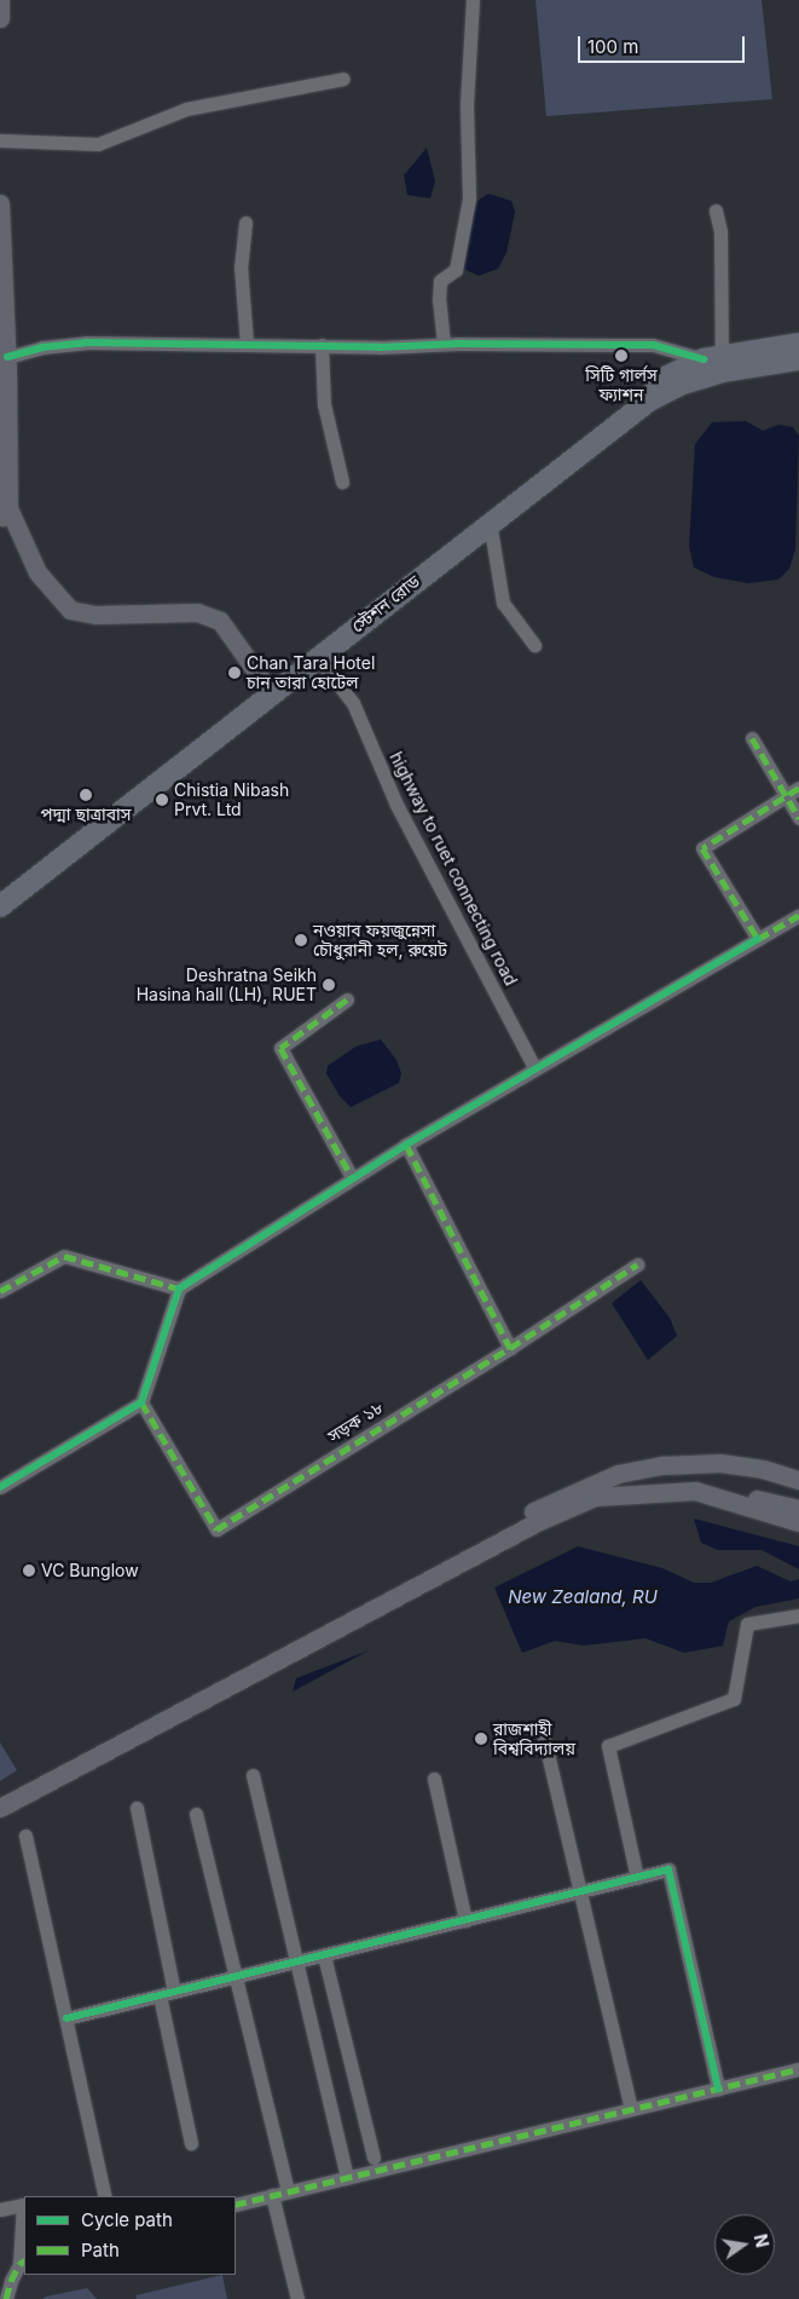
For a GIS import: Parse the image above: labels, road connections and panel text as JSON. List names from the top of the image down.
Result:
{
  "streets": {
    "main road": ["স্টেশন রোড"],
    "street": ["highway to ruet connecting road", "সড়ক ১৮"]
  },
  "crossings": [
    ["স্টেশন রোড", "highway to ruet connecting road"]
  ],
  "water": ["New Zealand, RU"],
  "places": [
    "সিটি গার্লস ফ্যাশন",
    "Chan Tara Hotel চান তারা হোটেল",
    "পদ্মা ছাত্রাবাস",
    "Chistia Nibash Prvt. Ltd",
    "নওয়াব ফয়জুন্নেসা চৌধুরানী হল, রুয়েট",
    "Deshratna Seikh Hasina hall (LH), RUET",
    "VC Bunglow",
    "রাজশাহী বিশ্ববিদ্যালয়"
  ],
  "legend": ["Cycle path", "Path"],
  "scale_bar": "100 m",
  "north": "right"
}
